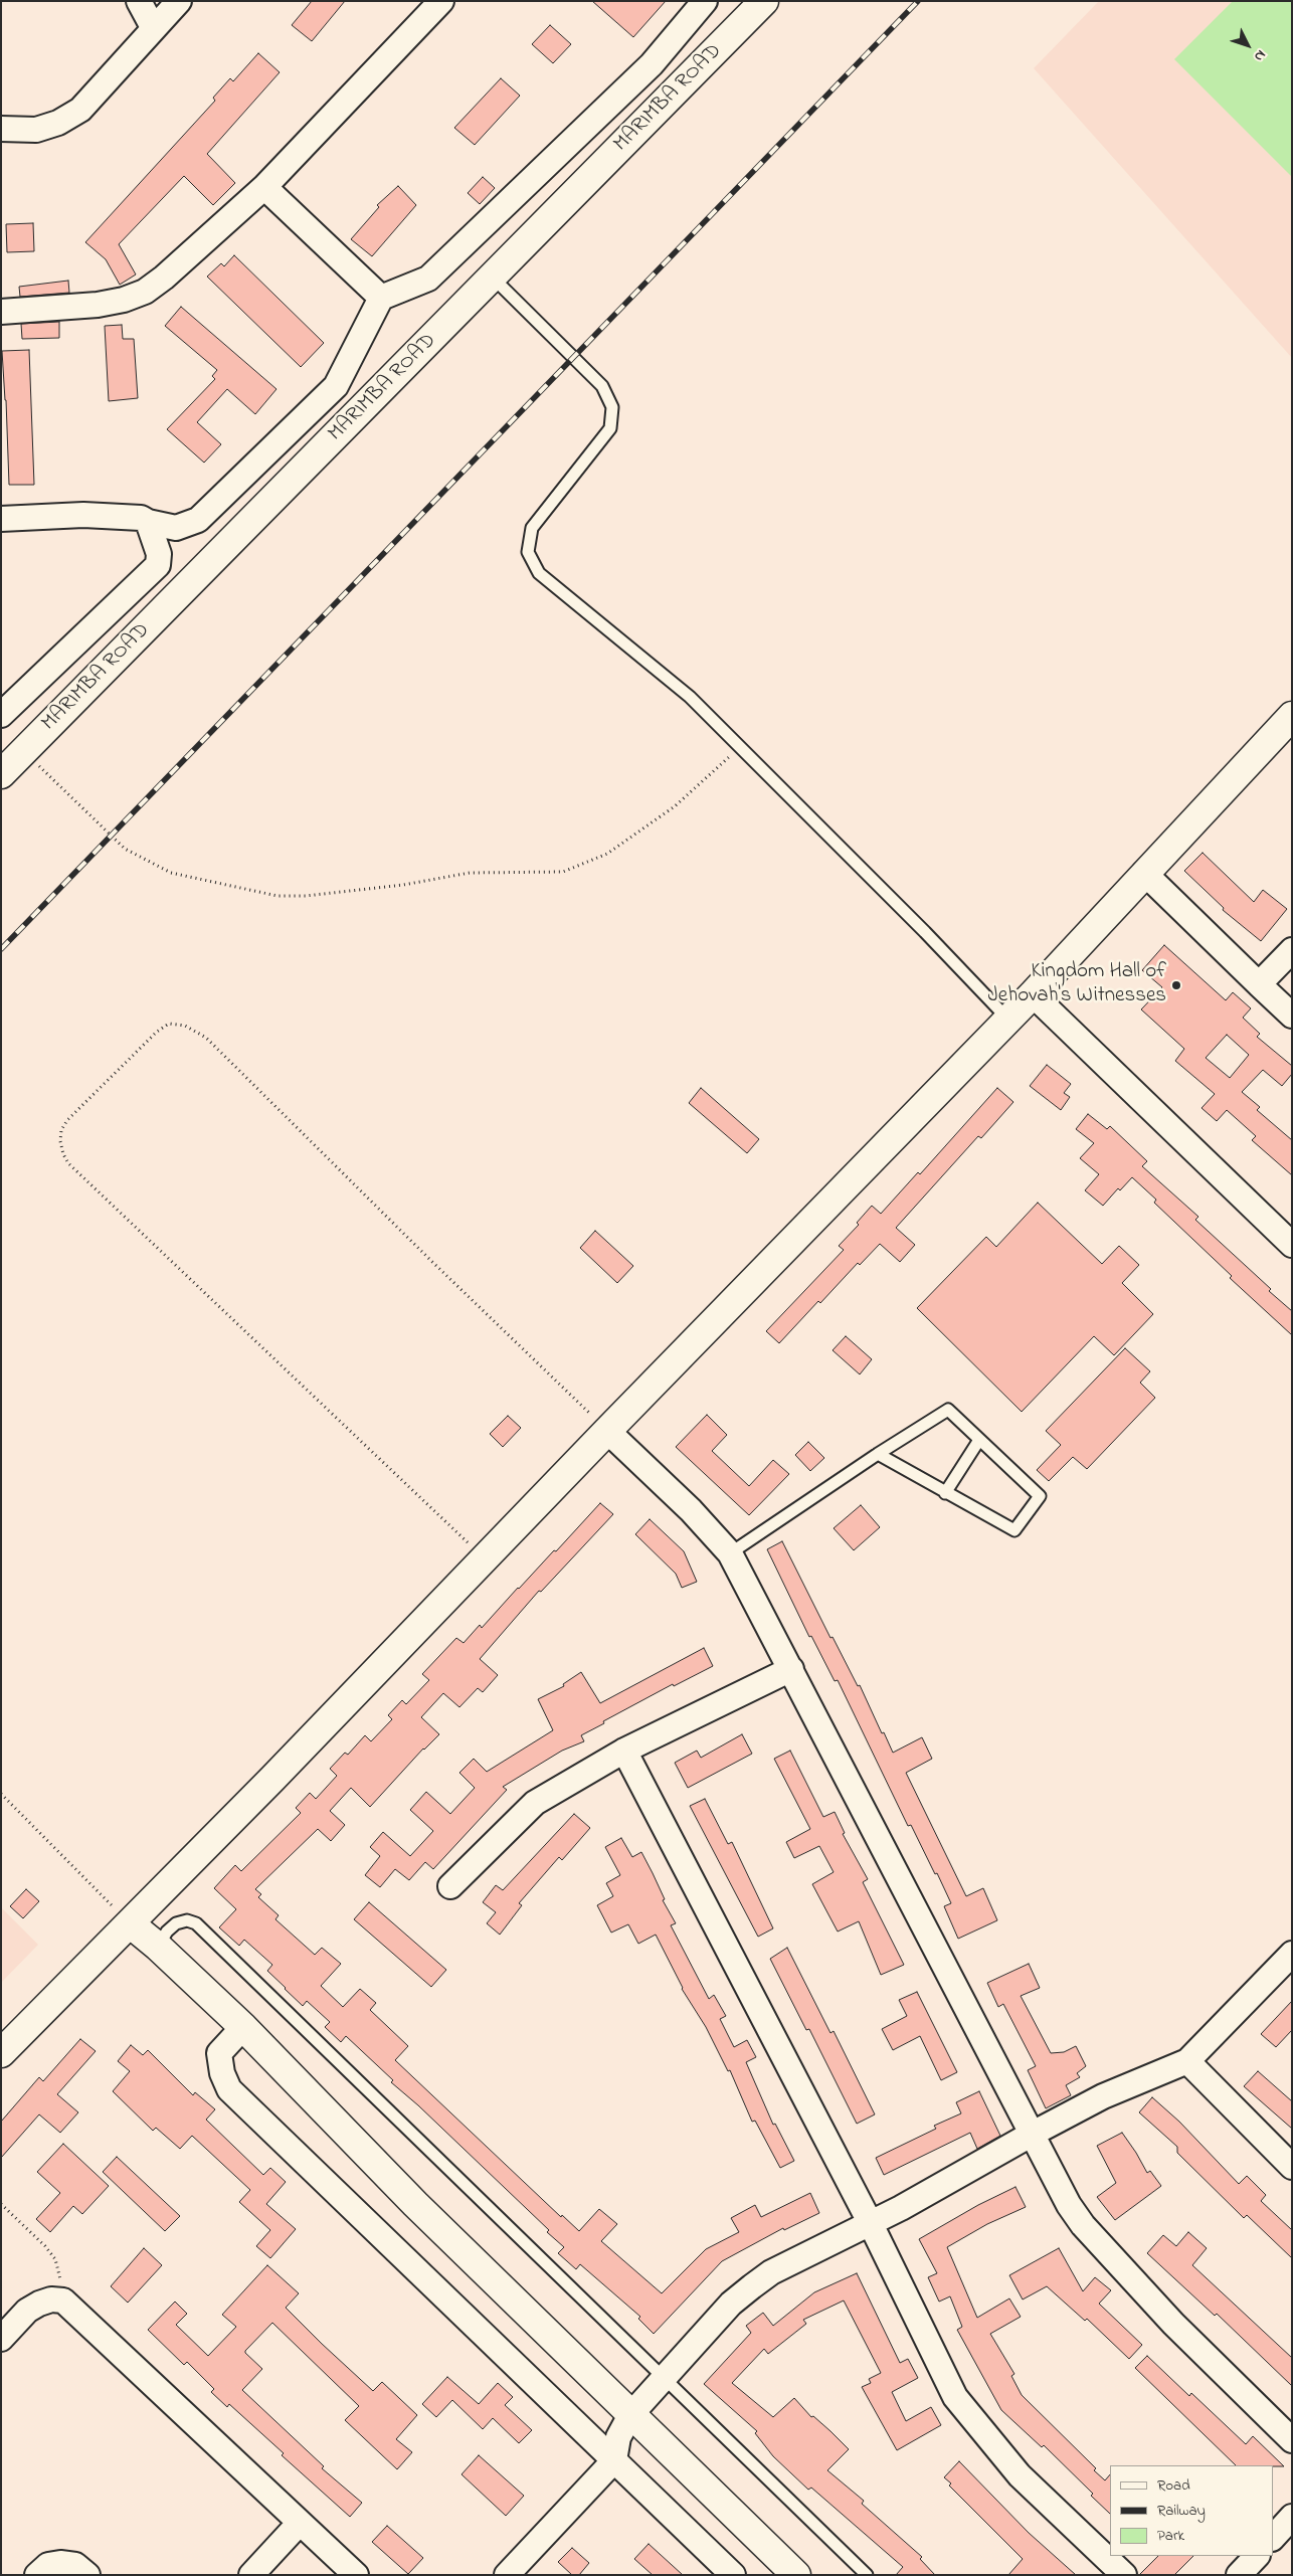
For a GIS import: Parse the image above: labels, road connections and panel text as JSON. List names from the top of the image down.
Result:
{
  "streets": {
    "street": ["MARIMBA ROAD"]
  },
  "places": ["Kingdom Hall of Jehovah's Witnesses"],
  "legend": ["Road", "Railway", "Park"],
  "north": "bottom right"
}
